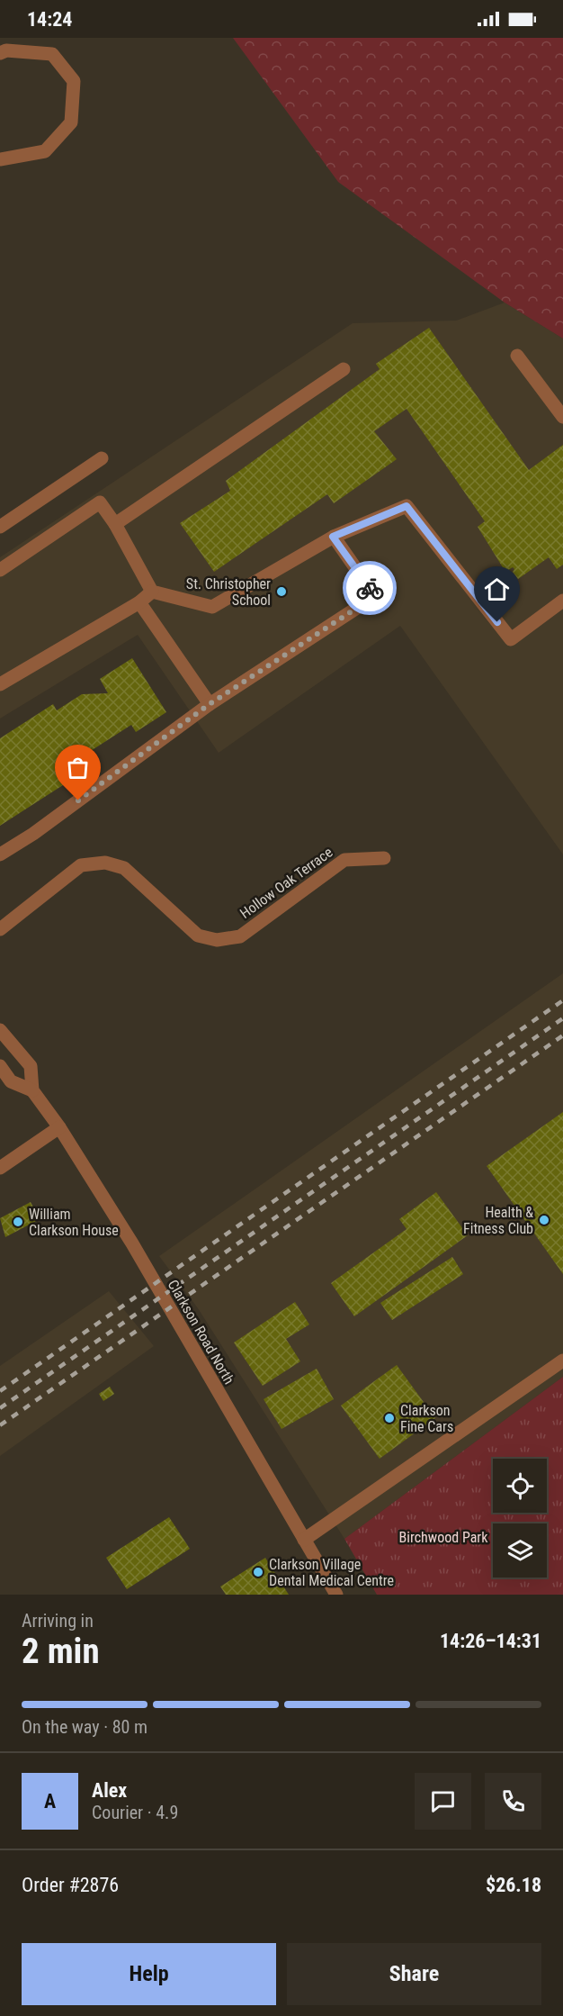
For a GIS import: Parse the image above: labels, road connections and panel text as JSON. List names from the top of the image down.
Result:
{
  "streets": {
    "street": ["Hollow Oak Terrace", "Clarkson Road North"]
  },
  "parks": ["Birchwood Park"],
  "places": [
    "St. Christopher School",
    "Health & Fitness Club",
    "William Clarkson House",
    "Clarkson Fine Cars",
    "Clarkson Village Dental Medical Centre"
  ],
  "page": {
    "status": "14:24",
    "heading": ["2 min", "Arriving in", "14:26–14:31"],
    "panel": [
      "Alex",
      "Courier · 4.9",
      "Order #2876",
      "$26.18"
    ],
    "bar": "On the way · 80 m",
    "round": "A",
    "buttons": ["Help", "Share"]
  }
}
